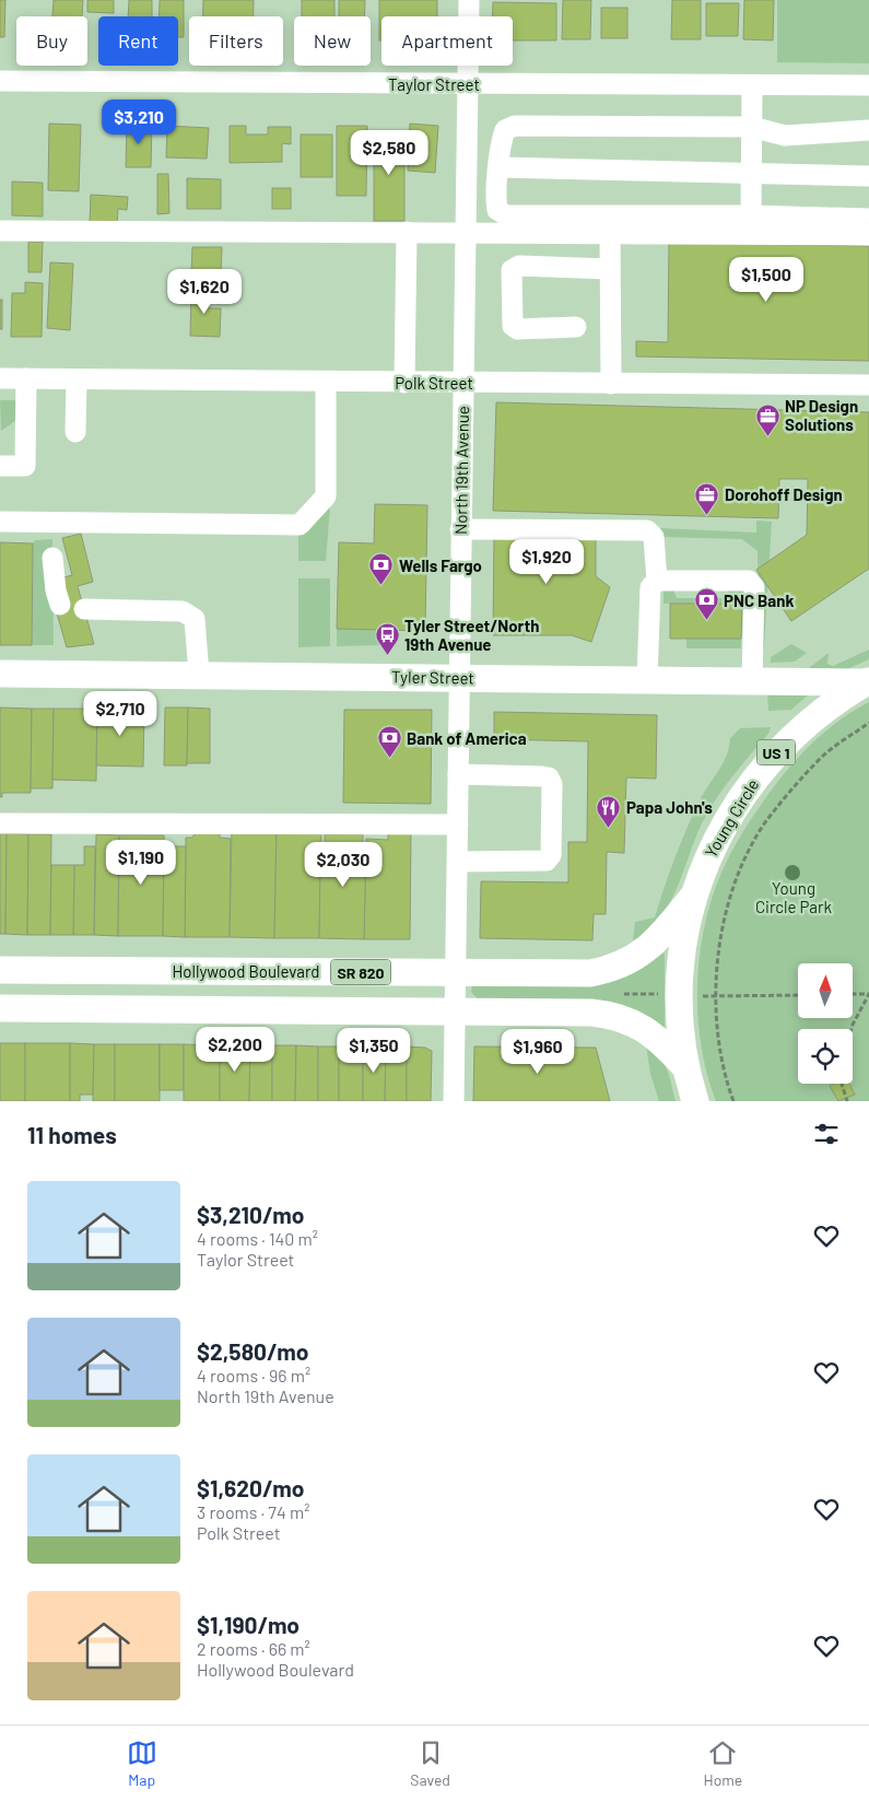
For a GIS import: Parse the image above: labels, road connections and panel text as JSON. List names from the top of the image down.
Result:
{
  "streets": {
    "main road": [
      "Tyler Street",
      "US 1",
      "Young Circle",
      "Hollywood Boulevard",
      "SR 820"
    ],
    "street": ["Taylor Street", "Polk Street", "North 19th Avenue"]
  },
  "crossings": [
    ["Taylor Street", "North 19th Avenue"],
    ["Polk Street", "North 19th Avenue"],
    ["North 19th Avenue", "Tyler Street"],
    ["North 19th Avenue", "Hollywood Boulevard"],
    ["Tyler Street", "Young Circle"],
    ["Young Circle", "Hollywood Boulevard"]
  ],
  "parks": ["Young Circle Park"],
  "places": {
    "office": ["NP Design Solutions", "Dorohoff Design"],
    "bank": ["Wells Fargo", "PNC Bank", "Bank of America"],
    "bus stop": ["Tyler Street/North 19th Avenue"],
    "restaurant": ["Papa John's"]
  },
  "north": "top",
  "page": {
    "chip": [
      "Buy",
      "Rent",
      "Filters",
      "New",
      "Apartment"
    ],
    "price": [
      "$3,210",
      "$2,580",
      "$1,500",
      "$1,620",
      "$1,920",
      "$2,710",
      "$1,190",
      "$2,030",
      "$2,200",
      "$1,350",
      "$1,960"
    ],
    "heading": "11 homes",
    "list": [
      {
        "name": "$3,210/mo",
        "note": "4 rooms · 140 m² · Taylor Street"
      },
      {
        "name": "$2,580/mo",
        "note": "4 rooms · 96 m² · North 19th Avenue"
      },
      {
        "name": "$1,620/mo",
        "note": "3 rooms · 74 m² · Polk Street"
      },
      {
        "name": "$1,190/mo",
        "note": "2 rooms · 66 m² · Hollywood Boulevard"
      }
    ],
    "tabs": ["Map", "Saved", "Home"]
  }
}
